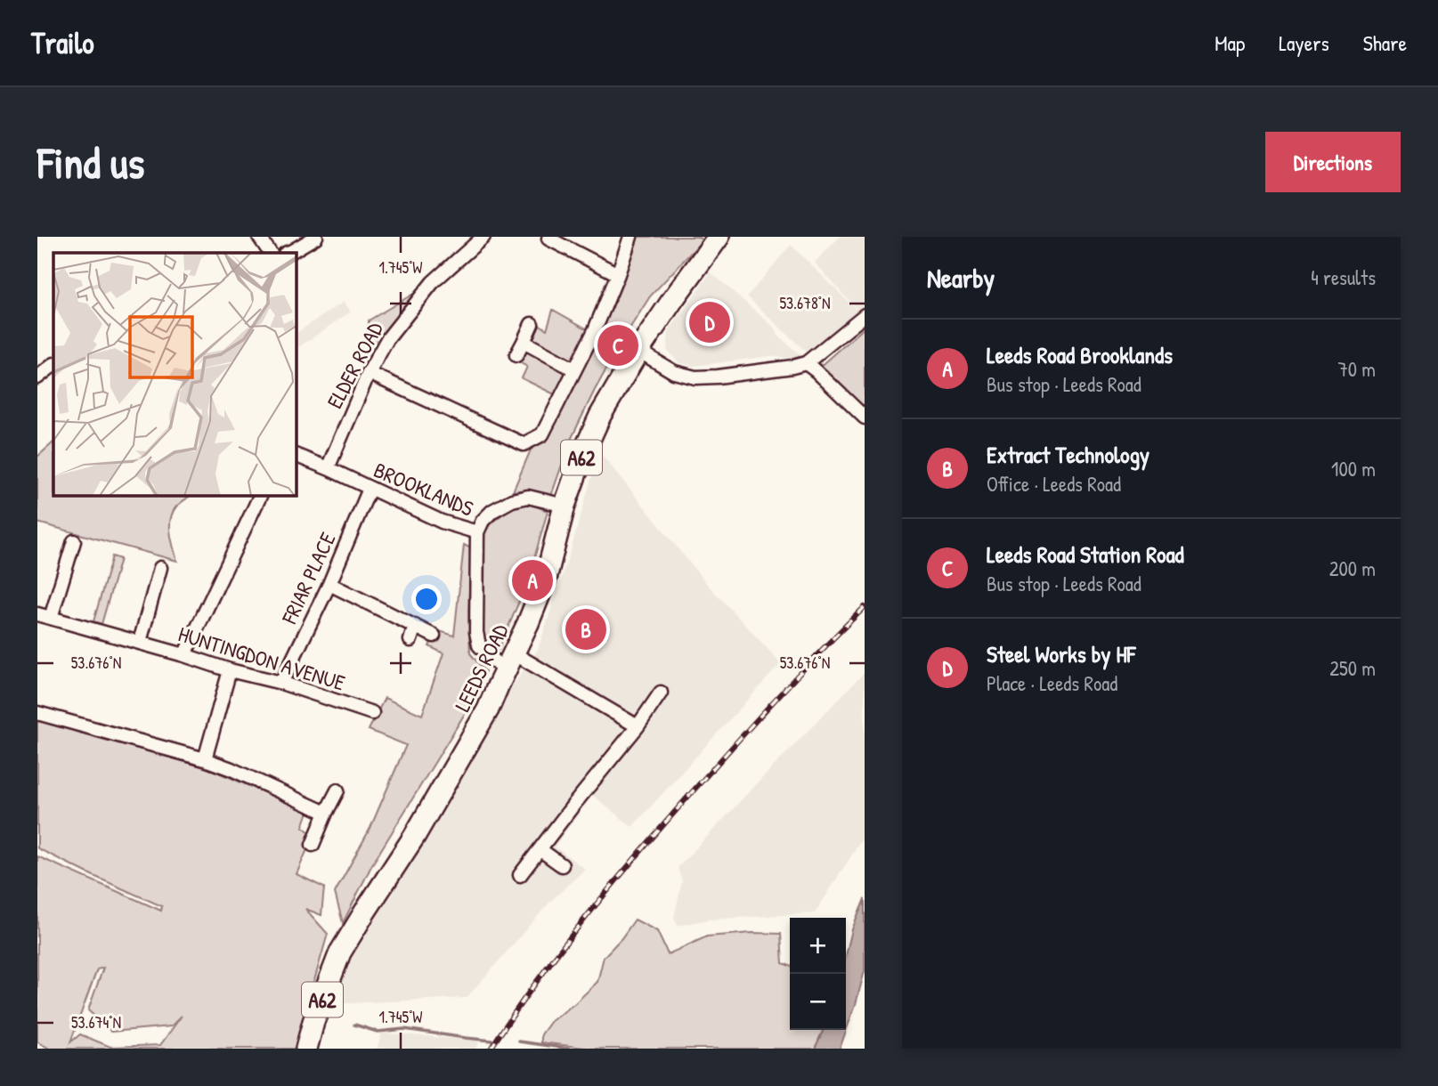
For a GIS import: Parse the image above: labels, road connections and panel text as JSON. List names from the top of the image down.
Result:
{
  "streets": {
    "main road": ["A62", "LEEDS ROAD"],
    "street": [
      "ELDER ROAD",
      "BROOKLANDS",
      "FRIAR PLACE",
      "HUNTINGDON AVENUE"
    ]
  },
  "crossings": [
    ["ELDER ROAD", "BROOKLANDS"],
    ["BROOKLANDS", "FRIAR PLACE"],
    ["BROOKLANDS", "LEEDS ROAD"],
    ["FRIAR PLACE", "HUNTINGDON AVENUE"]
  ],
  "page": {
    "header": "Trailo",
    "nav": ["Map", "Layers", "Share"],
    "buttons": "Directions",
    "title": "Find us",
    "heading": ["Nearby", "4 results"],
    "pins": [
      "D",
      "C",
      "A",
      "B"
    ],
    "list": [
      {
        "mark": "A",
        "name": "Leeds Road Brooklands",
        "note": "Bus stop · Leeds Road",
        "value": "70 m"
      },
      {
        "mark": "B",
        "name": "Extract Technology",
        "note": "Office · Leeds Road",
        "value": "100 m"
      },
      {
        "mark": "C",
        "name": "Leeds Road Station Road",
        "note": "Bus stop · Leeds Road",
        "value": "200 m"
      },
      {
        "mark": "D",
        "name": "Steel Works by HF",
        "note": "Place · Leeds Road",
        "value": "250 m"
      }
    ],
    "map_buttons": ["+", "−"]
  },
  "coordinates": [
    "1.745°W",
    "53.678°N",
    "53.676°N",
    "53.674°N"
  ]
}
